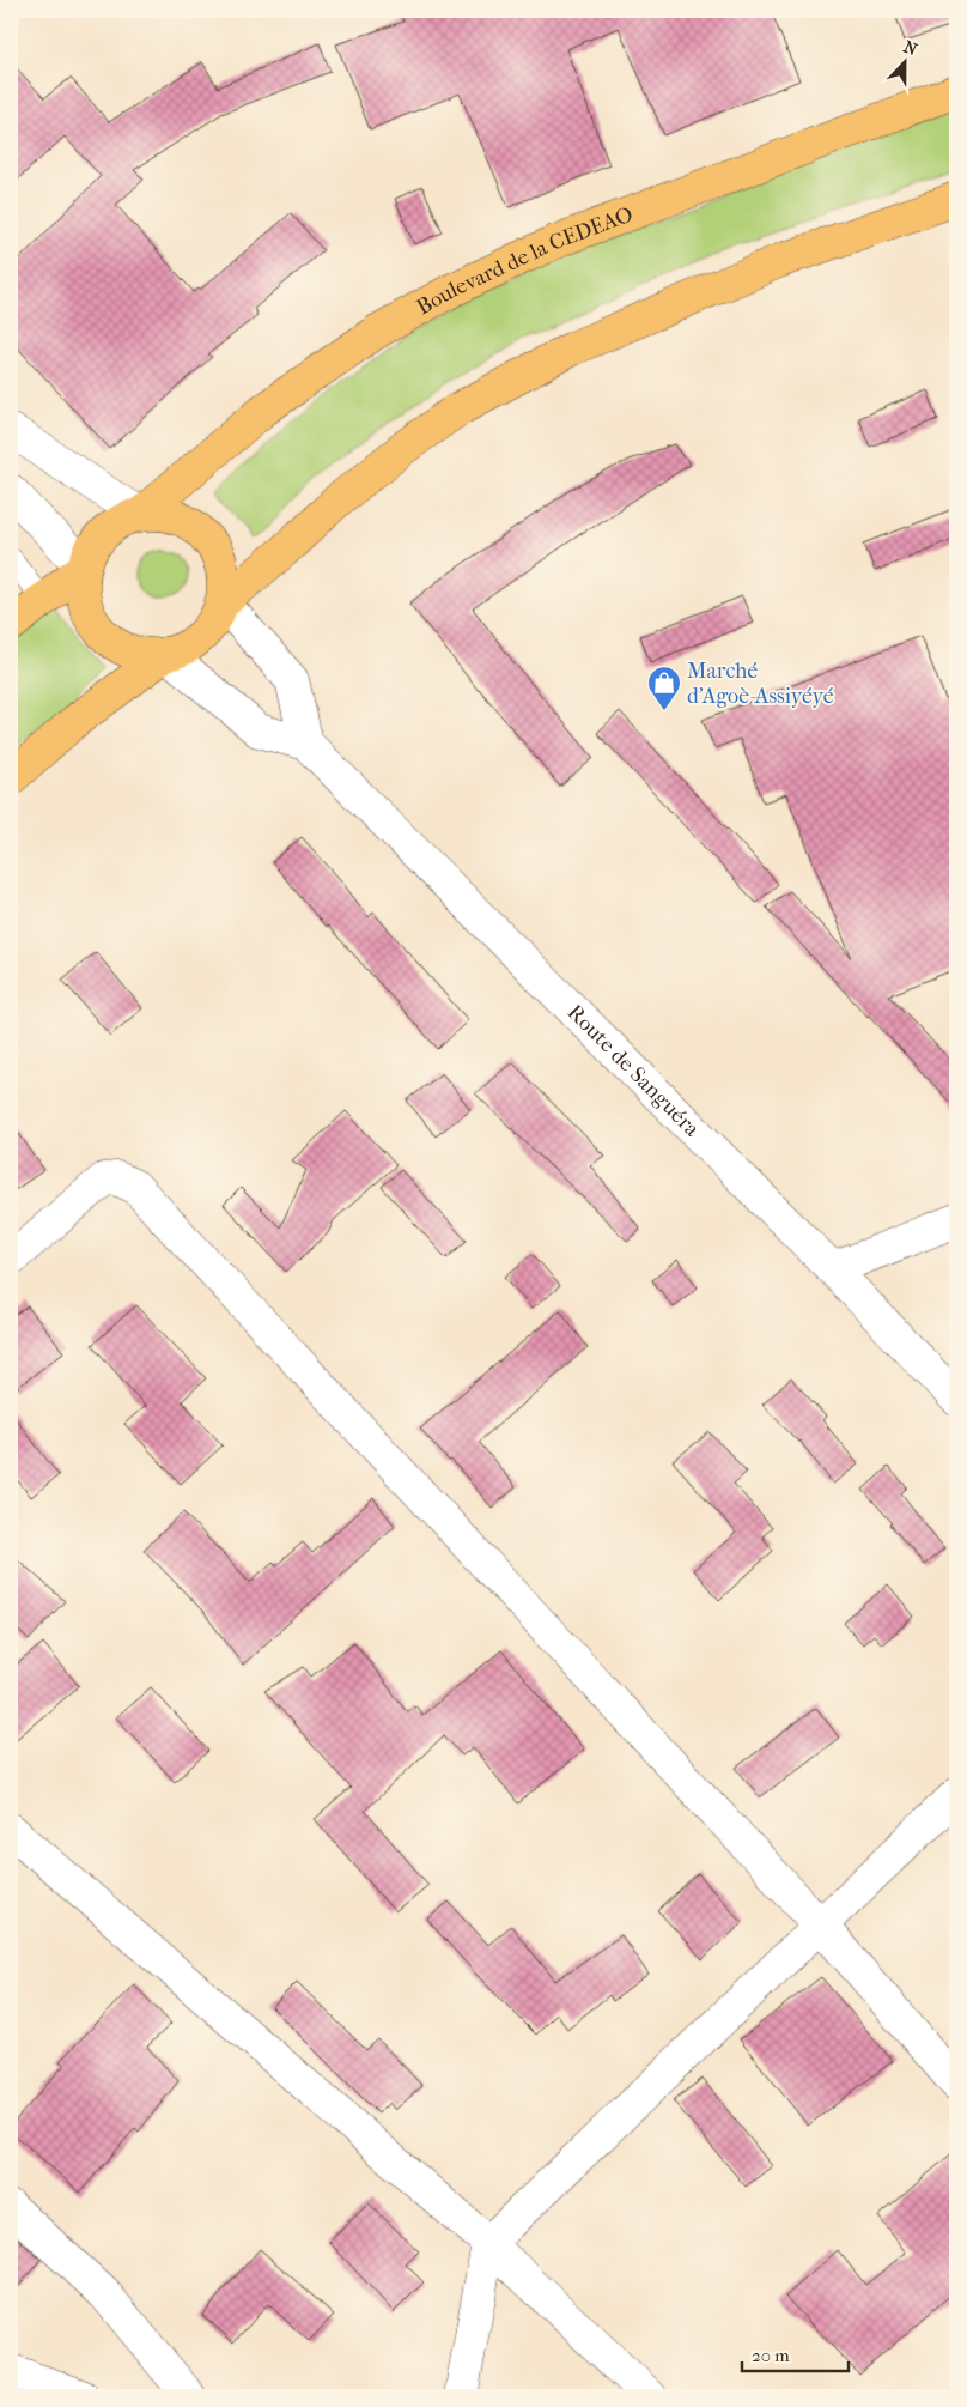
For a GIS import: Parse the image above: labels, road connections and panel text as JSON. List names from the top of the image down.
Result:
{
  "streets": {
    "main road": ["Boulevard de la CEDEAO"],
    "street": ["Route de Sanguéra"]
  },
  "crossings": [
    ["Boulevard de la CEDEAO", "Route de Sanguéra"]
  ],
  "places": {
    "shop": ["Marché d'Agoè-Assiyéyé"]
  },
  "scale_bar": "20 m",
  "north": "top"
}
